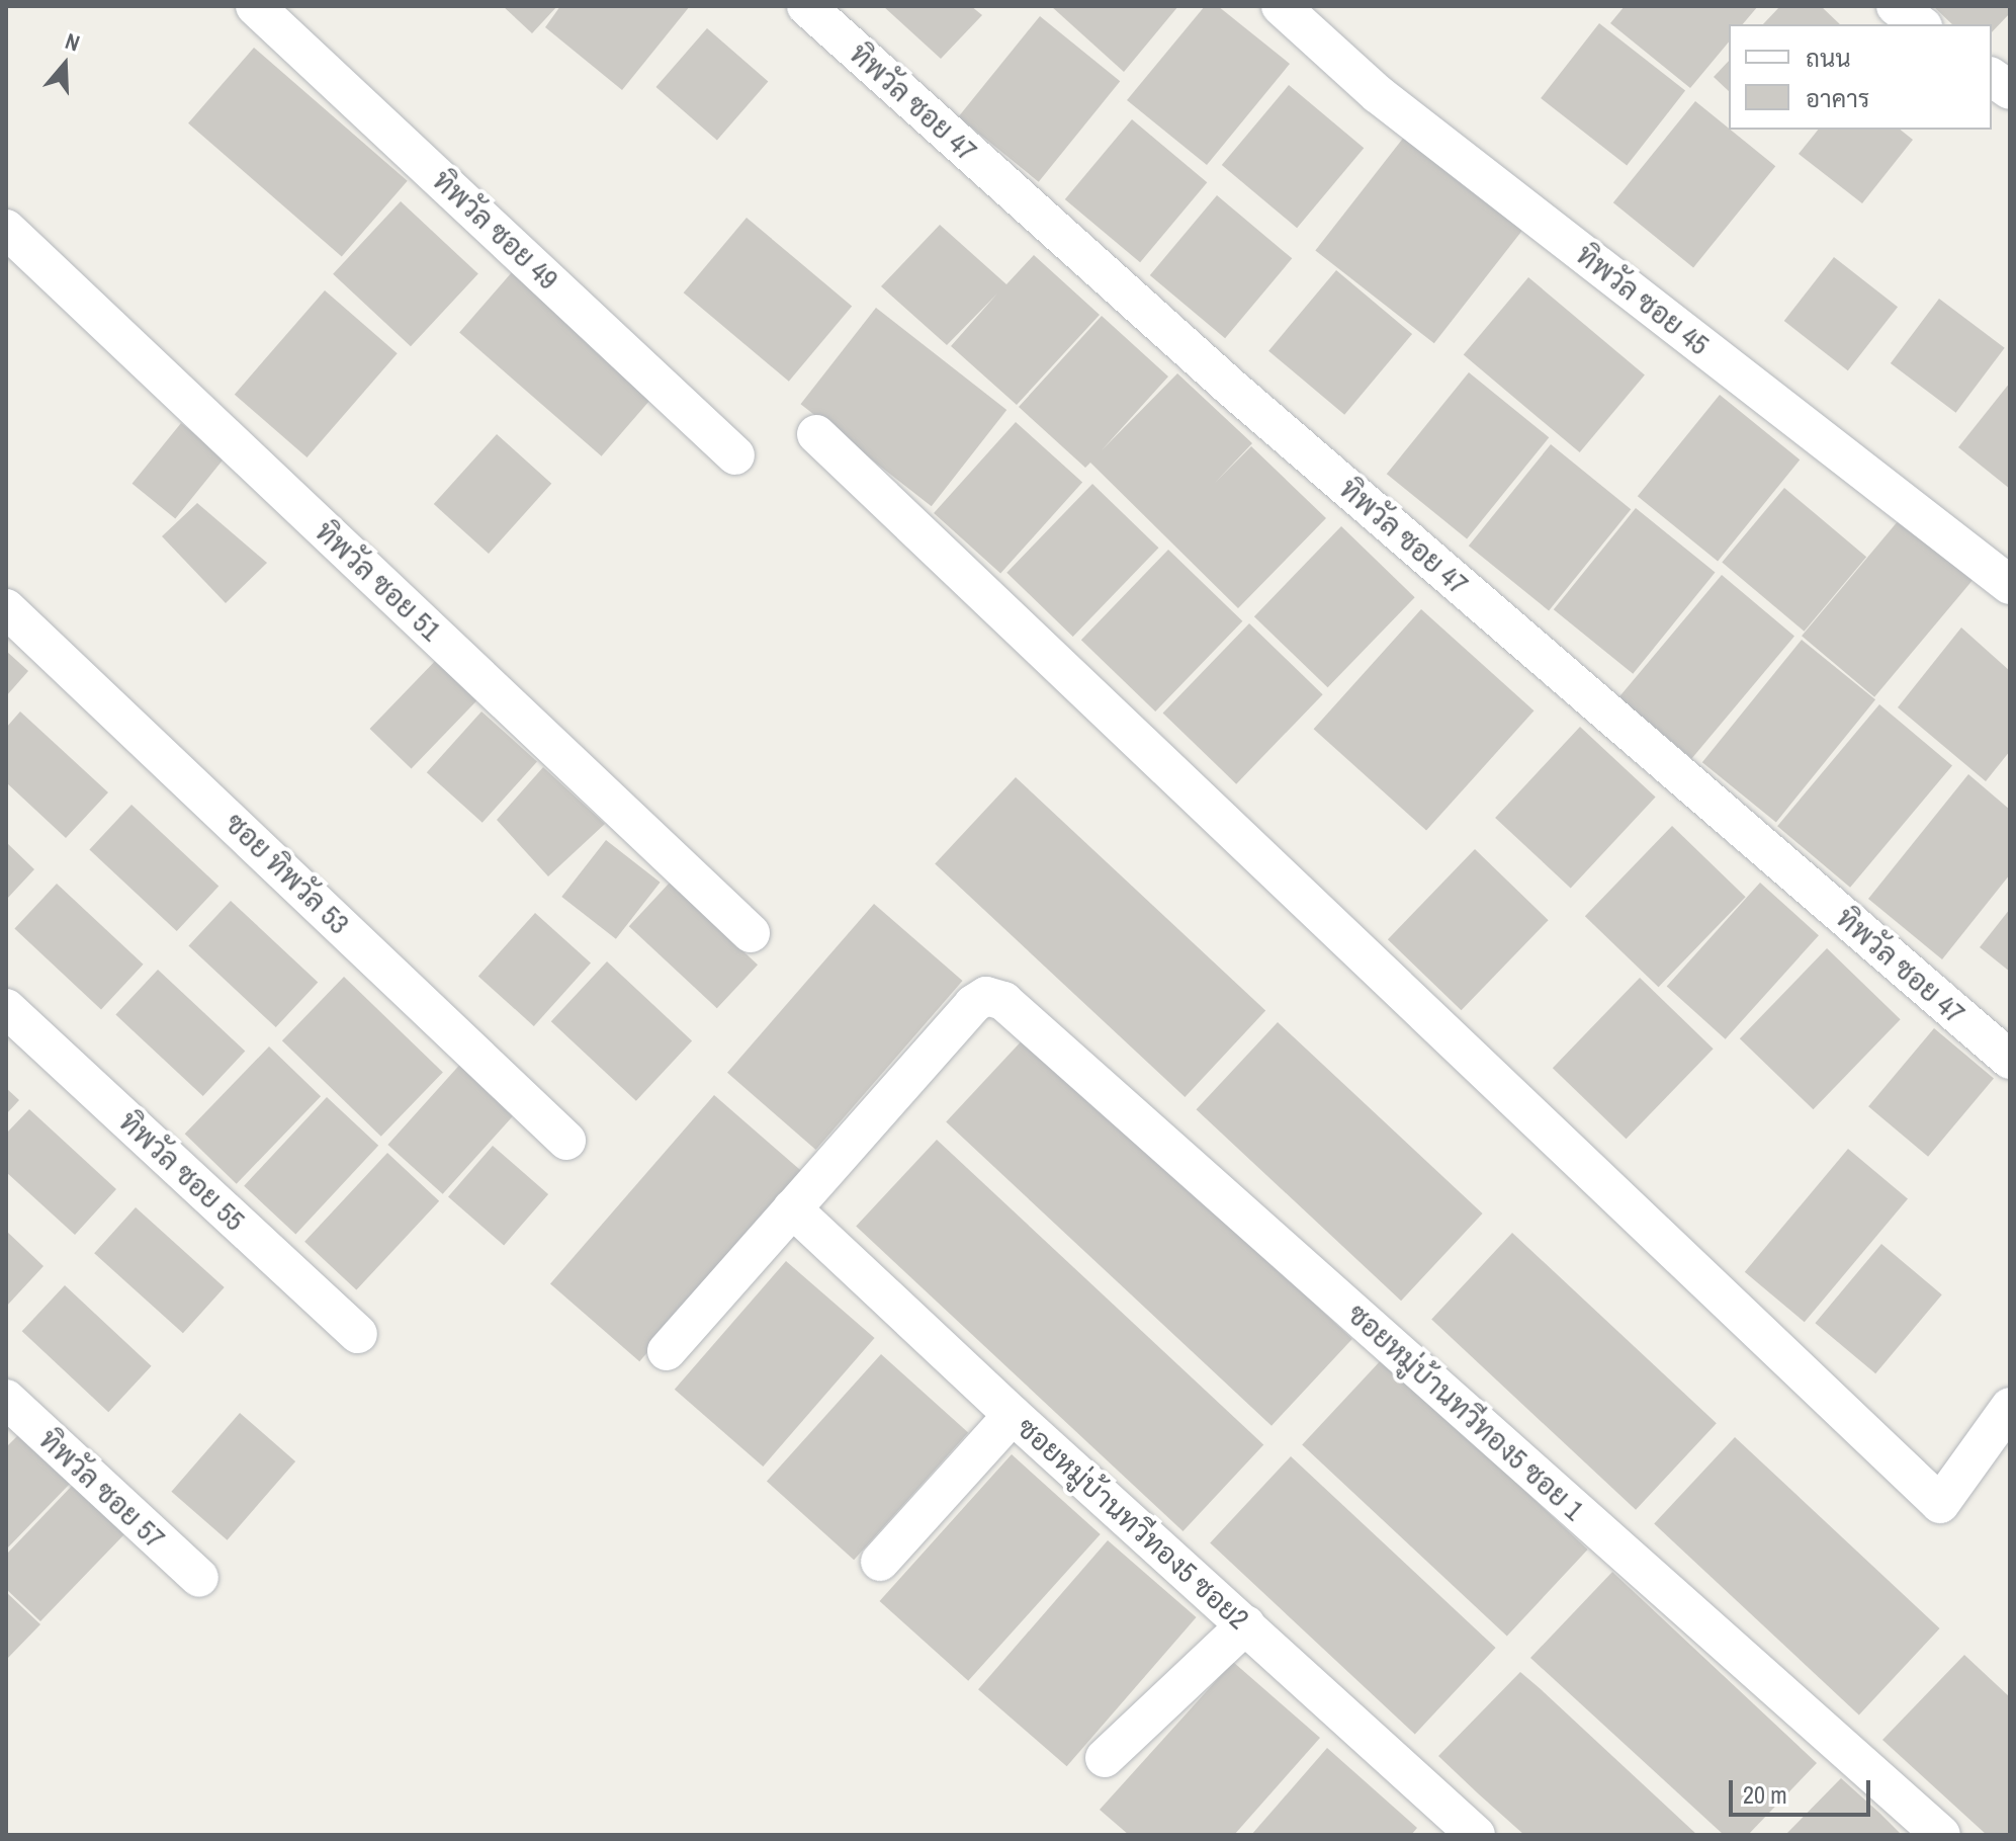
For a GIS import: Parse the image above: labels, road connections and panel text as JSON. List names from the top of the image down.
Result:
{
  "streets": {
    "street": [
      "ทิพวัล ซอย 47",
      "ทิพวัล ซอย 49",
      "ทิพวัล ซอย 45",
      "ทิพวัล ซอย 51",
      "ซอย ทิพวัล 53",
      "ทิพวัล ซอย 55",
      "ซอยหมู่บ้านทวีทอง5 ซอย 1",
      "ทิพวัล ซอย 57",
      "ซอยหมู่บ้านทวีทอง5 ซอย2"
    ]
  },
  "crossings": [
    ["ซอยหมู่บ้านทวีทอง5 ซอย 1", "ซอยหมู่บ้านทวีทอง5 ซอย2"]
  ],
  "legend": ["ถนน", "อาคาร"],
  "scale_bar": "20 m",
  "north": "top"
}
